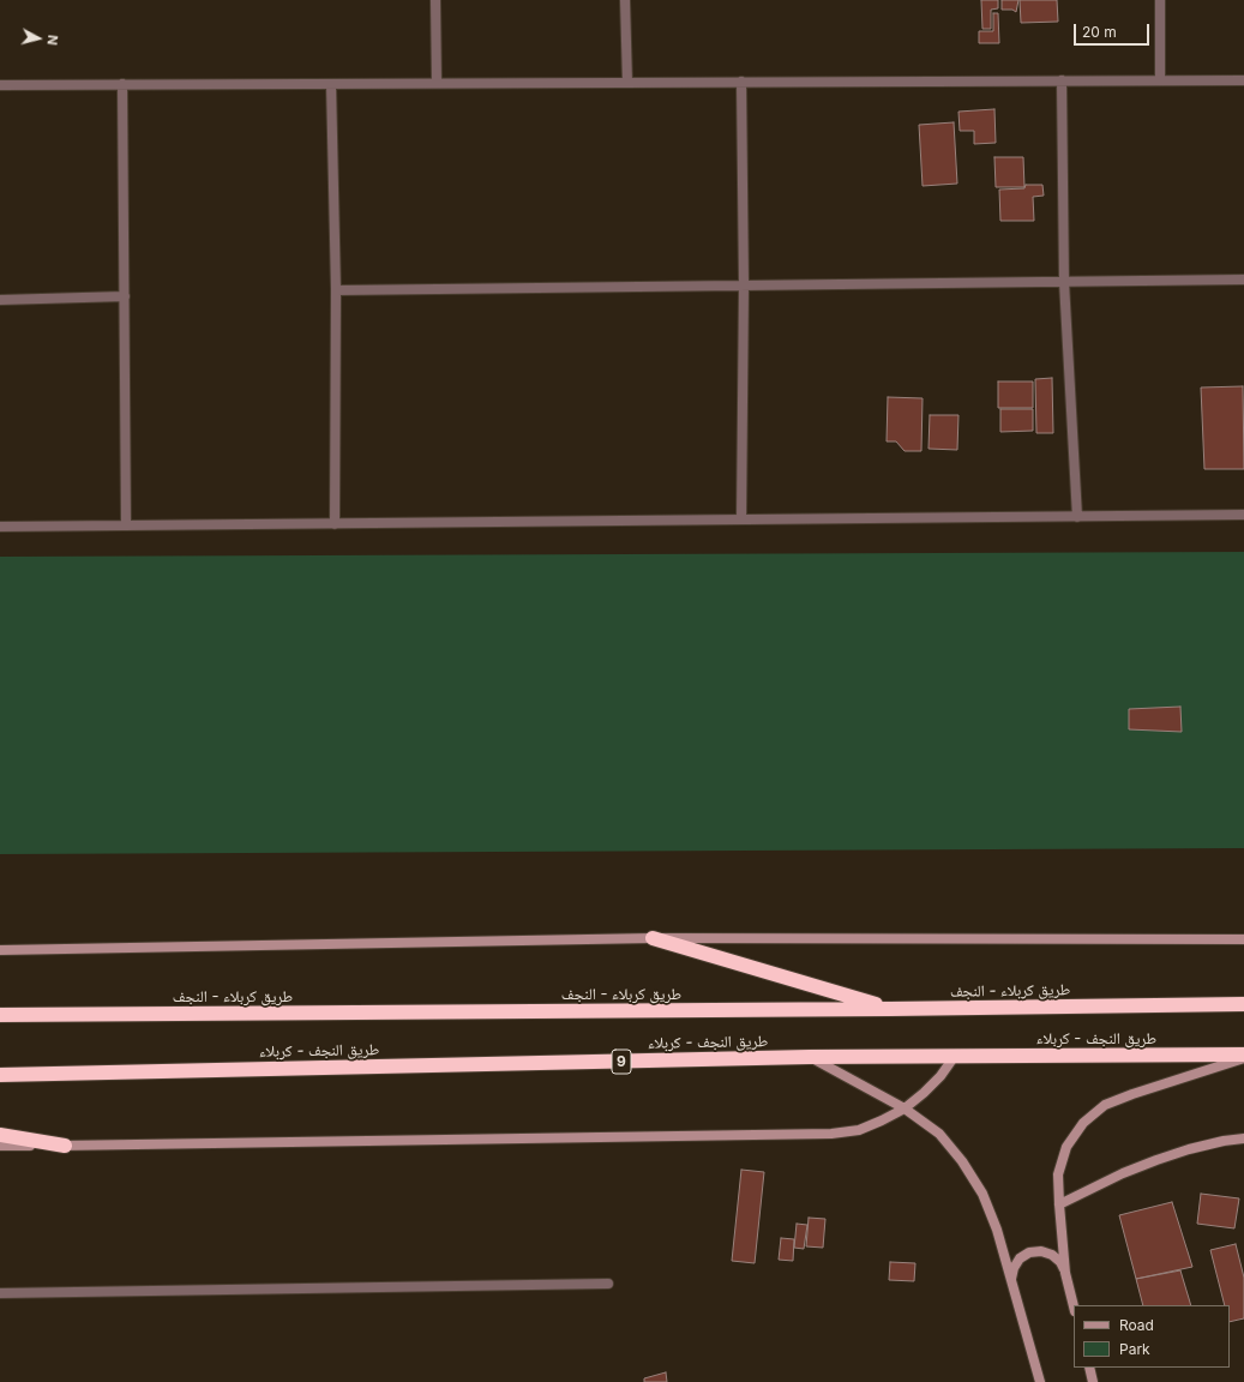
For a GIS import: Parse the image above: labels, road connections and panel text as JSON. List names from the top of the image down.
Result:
{
  "streets": {
    "highway": ["طريق کربلاء - النجف", "طريق النجف - کربلاء", "9"]
  },
  "legend": ["Road", "Park"],
  "scale_bar": "20 m",
  "north": "right"
}
